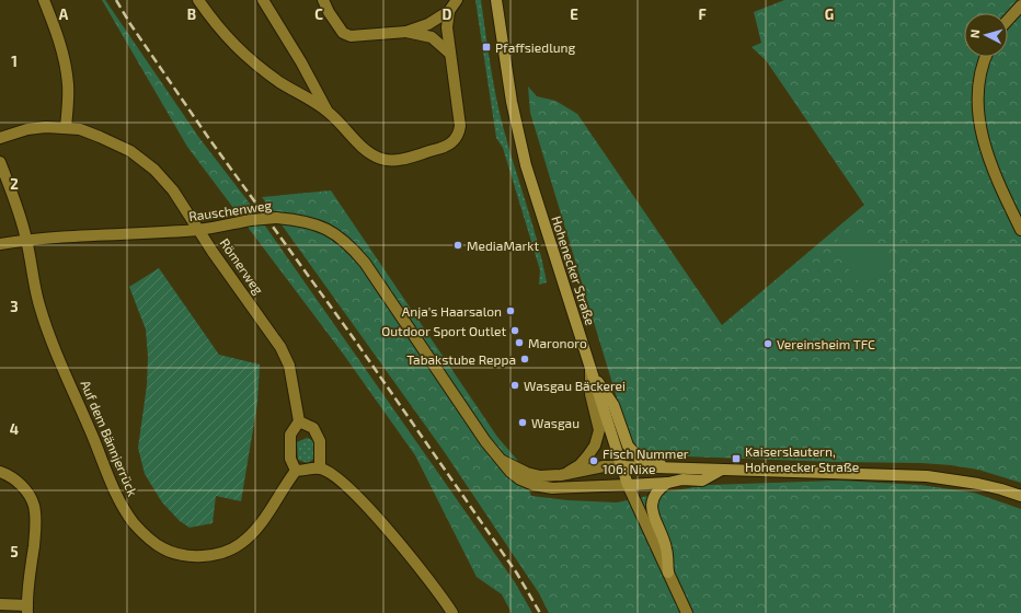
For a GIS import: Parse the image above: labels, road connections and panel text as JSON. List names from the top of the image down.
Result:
{
  "streets": {
    "main road": ["Hohenecker Straße"],
    "street": ["Rauschenweg", "Römerweg", "Auf dem Bännjerrück"]
  },
  "crossings": [
    ["Rauschenweg", "Römerweg"],
    ["Rauschenweg", "Hohenecker Straße"],
    ["Rauschenweg", "Auf dem Bännjerrück"]
  ],
  "places": {
    "transit": ["Pfaffsiedlung", "Kaiserslautern, Hohenecker Straße"],
    "other": [
      "MediaMarkt",
      "Anja's Haarsalon",
      "Outdoor Sport Outlet",
      "Maronoro",
      "Vereinsheim TFC",
      "Tabakstube Reppa",
      "Wasgau Bäckerei",
      "Wasgau",
      "Fisch Nummer 106: Nixe"
    ]
  },
  "north": "left",
  "grid": {
    "columns": [
      "A",
      "B",
      "C",
      "D",
      "E",
      "F",
      "G"
    ],
    "rows": [
      "1",
      "2",
      "3",
      "4",
      "5"
    ]
  }
}
